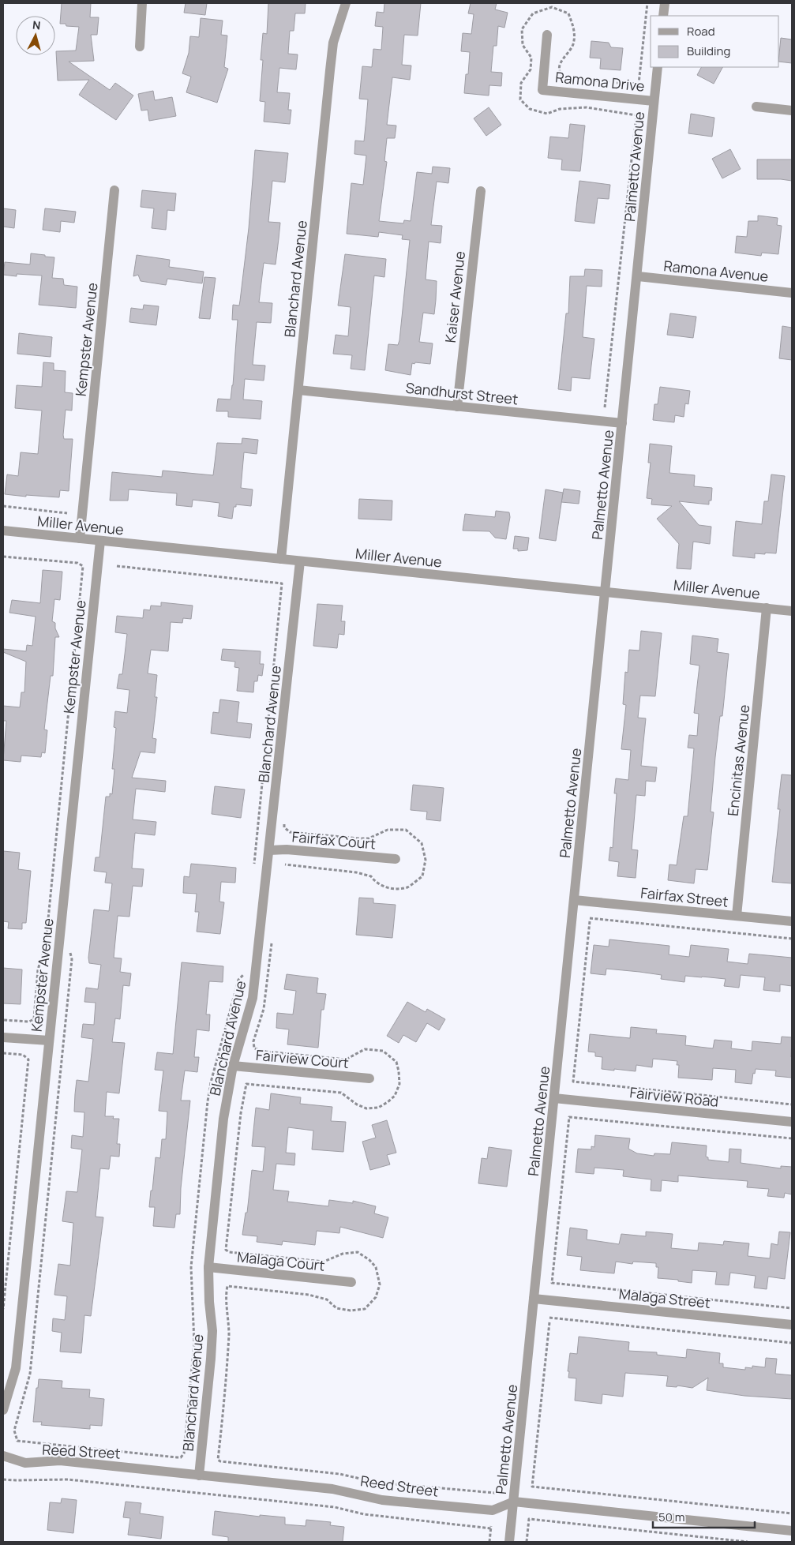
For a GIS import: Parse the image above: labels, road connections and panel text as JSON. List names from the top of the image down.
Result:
{
  "streets": {
    "street": [
      "Ramona Drive",
      "Palmetto Avenue",
      "Ramona Avenue",
      "Blanchard Avenue",
      "Kaiser Avenue",
      "Kempster Avenue",
      "Sandhurst Street",
      "Miller Avenue",
      "Encinitas Avenue",
      "Fairfax Court",
      "Fairfax Street",
      "Fairview Court",
      "Fairview Road",
      "Malaga Court",
      "Malaga Street",
      "Reed Street"
    ]
  },
  "crossings": [
    ["Ramona Drive", "Palmetto Avenue"],
    ["Palmetto Avenue", "Ramona Avenue"],
    ["Palmetto Avenue", "Sandhurst Street"],
    ["Palmetto Avenue", "Miller Avenue"],
    ["Palmetto Avenue", "Fairfax Street"],
    ["Palmetto Avenue", "Fairview Road"],
    ["Palmetto Avenue", "Malaga Street"],
    ["Palmetto Avenue", "Reed Street"],
    ["Blanchard Avenue", "Sandhurst Street"],
    ["Blanchard Avenue", "Miller Avenue"],
    ["Blanchard Avenue", "Fairfax Court"],
    ["Blanchard Avenue", "Fairview Court"],
    ["Blanchard Avenue", "Malaga Court"],
    ["Blanchard Avenue", "Reed Street"],
    ["Kaiser Avenue", "Sandhurst Street"],
    ["Kempster Avenue", "Miller Avenue"],
    ["Miller Avenue", "Encinitas Avenue"],
    ["Encinitas Avenue", "Fairfax Street"]
  ],
  "legend": ["Road", "Building"],
  "scale_bar": "50 m",
  "north": "top"
}
